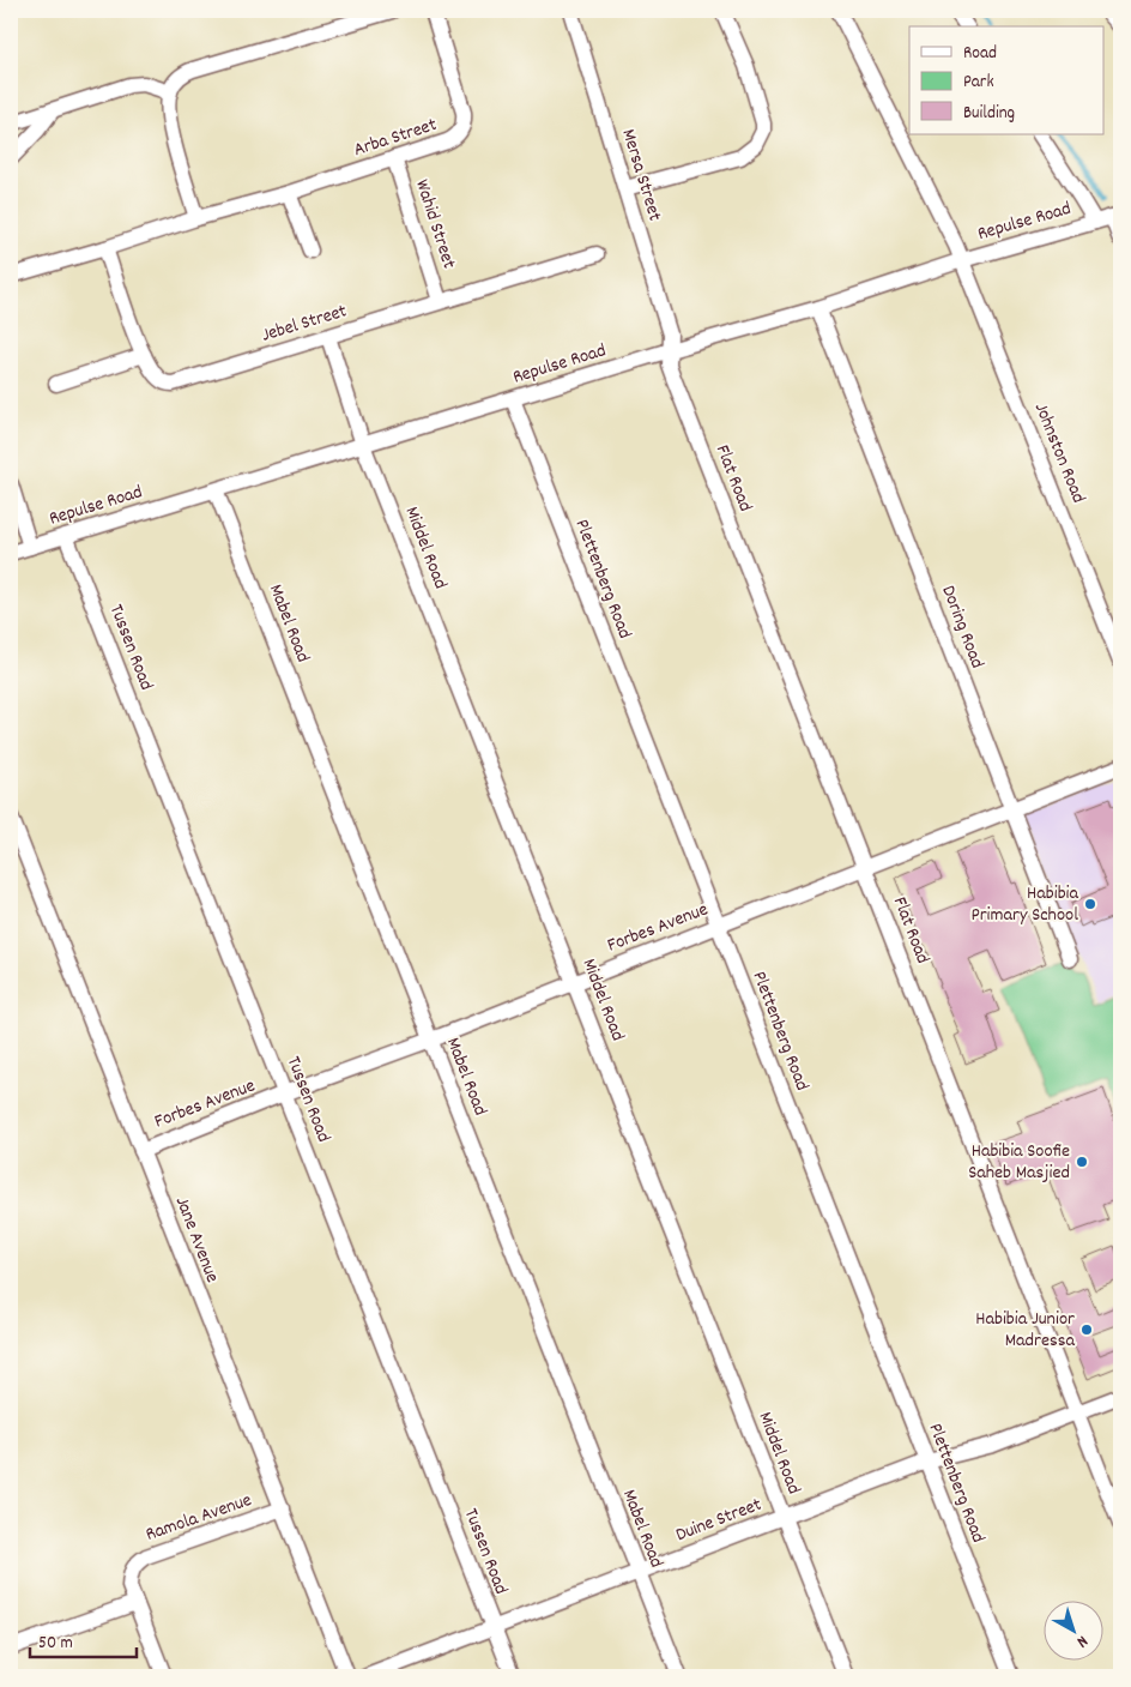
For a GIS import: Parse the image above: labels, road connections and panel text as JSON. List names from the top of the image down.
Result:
{
  "streets": {
    "street": [
      "Arba Street",
      "Mersa Street",
      "Repulse Road",
      "Wahid Street",
      "Jebel Street",
      "Johnston Road",
      "Flat Road",
      "Middel Road",
      "Plettenberg Road",
      "Mabel Road",
      "Doring Road",
      "Tussen Road",
      "Forbes Avenue",
      "Jane Avenue",
      "Ramola Avenue",
      "Duine Street"
    ]
  },
  "crossings": [
    ["Arba Street", "Wahid Street"],
    ["Arba Street", "Jebel Street"],
    ["Mersa Street", "Repulse Road"],
    ["Mersa Street", "Flat Road"],
    ["Repulse Road", "Johnston Road"],
    ["Repulse Road", "Flat Road"],
    ["Repulse Road", "Middel Road"],
    ["Repulse Road", "Plettenberg Road"],
    ["Repulse Road", "Mabel Road"],
    ["Repulse Road", "Doring Road"],
    ["Repulse Road", "Tussen Road"],
    ["Wahid Street", "Jebel Street"],
    ["Jebel Street", "Middel Road"],
    ["Flat Road", "Forbes Avenue"],
    ["Flat Road", "Duine Street"],
    ["Middel Road", "Forbes Avenue"],
    ["Middel Road", "Duine Street"],
    ["Plettenberg Road", "Forbes Avenue"],
    ["Plettenberg Road", "Duine Street"],
    ["Mabel Road", "Forbes Avenue"],
    ["Mabel Road", "Duine Street"],
    ["Doring Road", "Forbes Avenue"],
    ["Tussen Road", "Forbes Avenue"],
    ["Tussen Road", "Duine Street"],
    ["Forbes Avenue", "Jane Avenue"],
    ["Jane Avenue", "Ramola Avenue"]
  ],
  "places": ["Habibia Primary School", "Habibia Soofie Saheb Masjied", "Habibia Junior Madressa"],
  "legend": ["Road", "Park", "Building"],
  "scale_bar": "50 m",
  "north": "bottom right"
}
